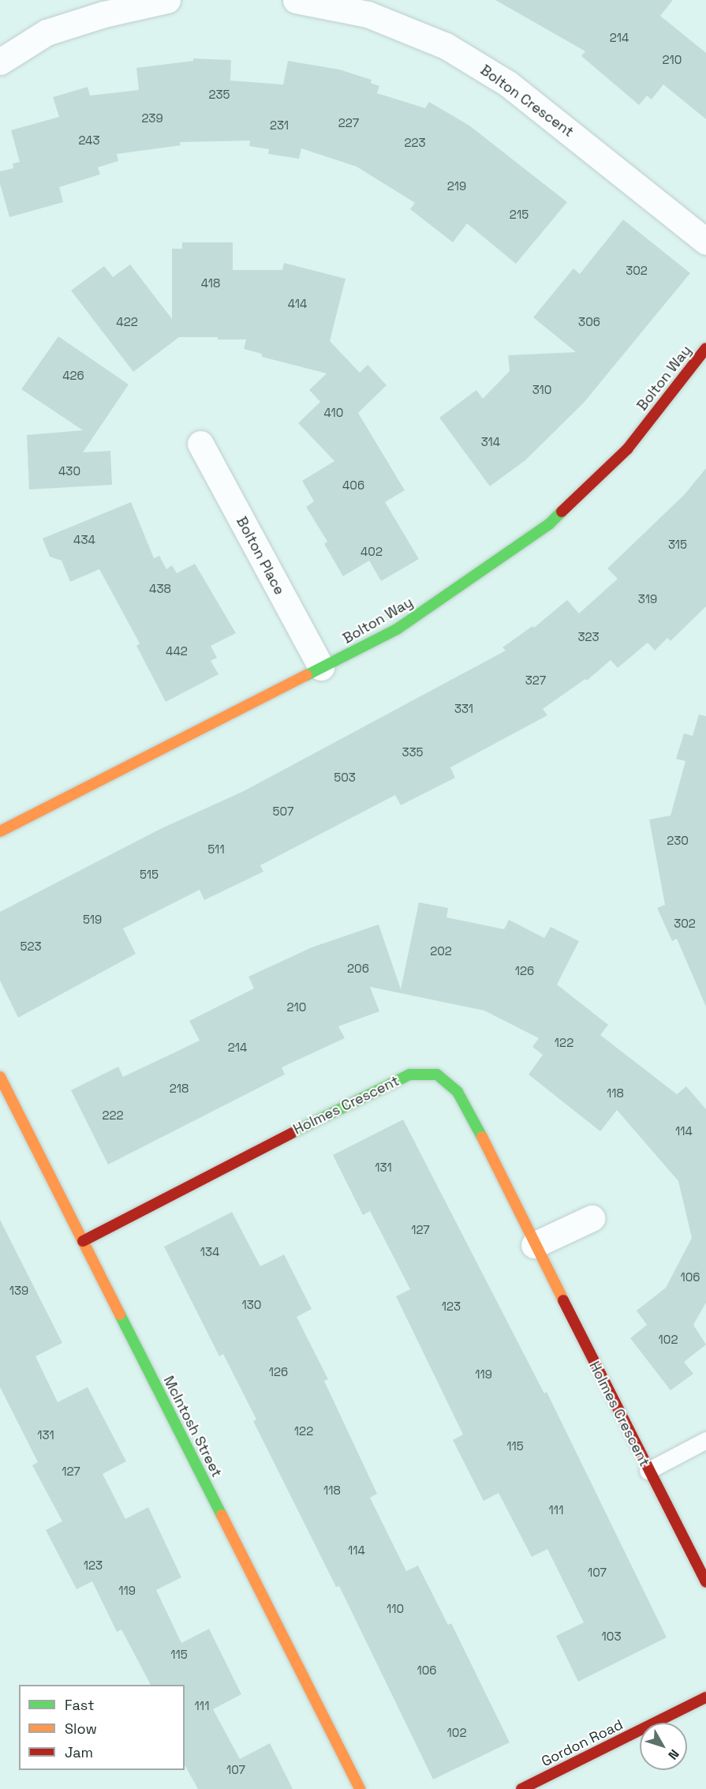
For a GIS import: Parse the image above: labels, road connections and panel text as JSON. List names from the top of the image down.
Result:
{
  "streets": {
    "street": [
      "Bolton Crescent",
      "Bolton Way",
      "Bolton Place",
      "Holmes Crescent",
      "McIntosh Street",
      "Gordon Road"
    ]
  },
  "crossings": [
    ["Bolton Way", "Bolton Place"],
    ["Holmes Crescent", "McIntosh Street"]
  ],
  "house_numbers": [
    "214",
    "210",
    "235",
    "239",
    "227",
    "231",
    "243",
    "223",
    "219",
    "215",
    "302",
    "418",
    "414",
    "422",
    "306",
    "426",
    "310",
    "410",
    "314",
    "430",
    "406",
    "434",
    "315",
    "402",
    "438",
    "319",
    "323",
    "442",
    "327",
    "331",
    "335",
    "503",
    "507",
    "230",
    "511",
    "515",
    "519",
    "302",
    "523",
    "202",
    "206",
    "126",
    "210",
    "122",
    "214",
    "218",
    "118",
    "222",
    "114",
    "131",
    "127",
    "134",
    "106",
    "139",
    "130",
    "123",
    "102",
    "126",
    "119",
    "122",
    "131",
    "115",
    "127",
    "118",
    "111",
    "114",
    "123",
    "107",
    "119",
    "110",
    "103",
    "115",
    "106",
    "111",
    "102",
    "107"
  ],
  "legend": ["Fast", "Slow", "Jam"],
  "north": "bottom right"
}
